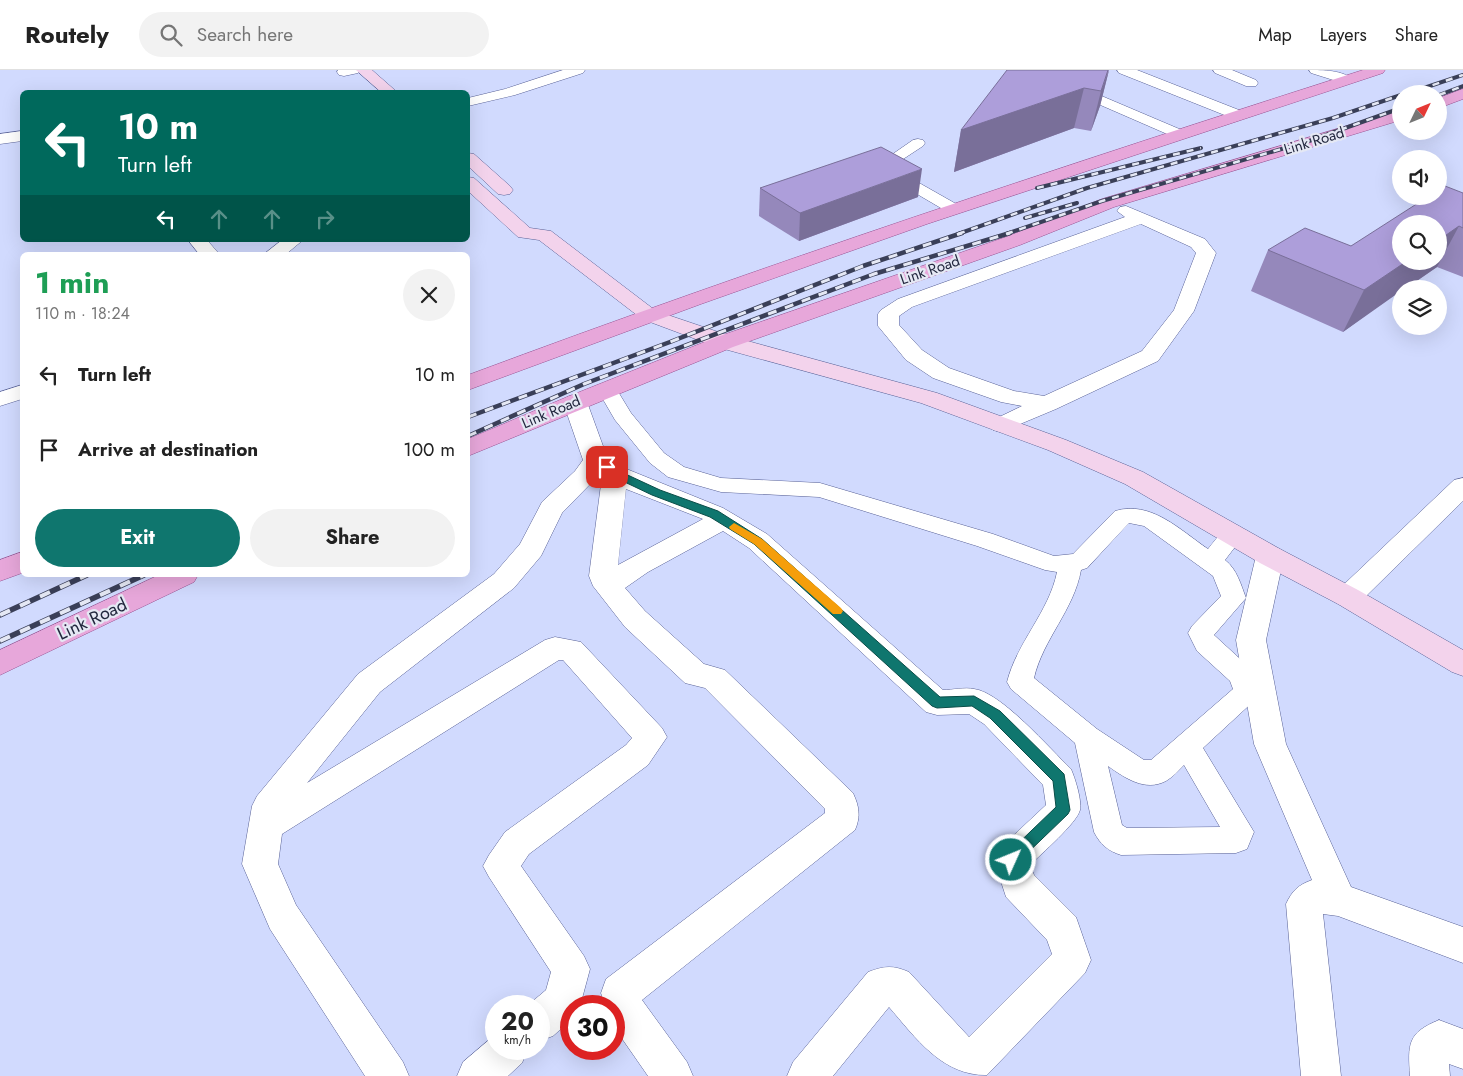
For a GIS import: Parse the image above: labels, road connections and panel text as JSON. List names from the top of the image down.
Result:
{
  "streets": {
    "main road": ["Link Road"]
  },
  "north": "top right",
  "page": {
    "header": "Routely",
    "search": "Search here",
    "nav": ["Map", "Layers", "Share"],
    "turn": ["10 m", "Turn left"],
    "heading": ["1 min", "110 m · 18:24"],
    "list": [
      {
        "name": "Turn left",
        "value": "10 m"
      },
      {
        "name": "Arrive at destination",
        "value": "100 m"
      }
    ],
    "buttons": ["Exit", "Share"],
    "speed": "20 km/h",
    "limit": "30"
  }
}
